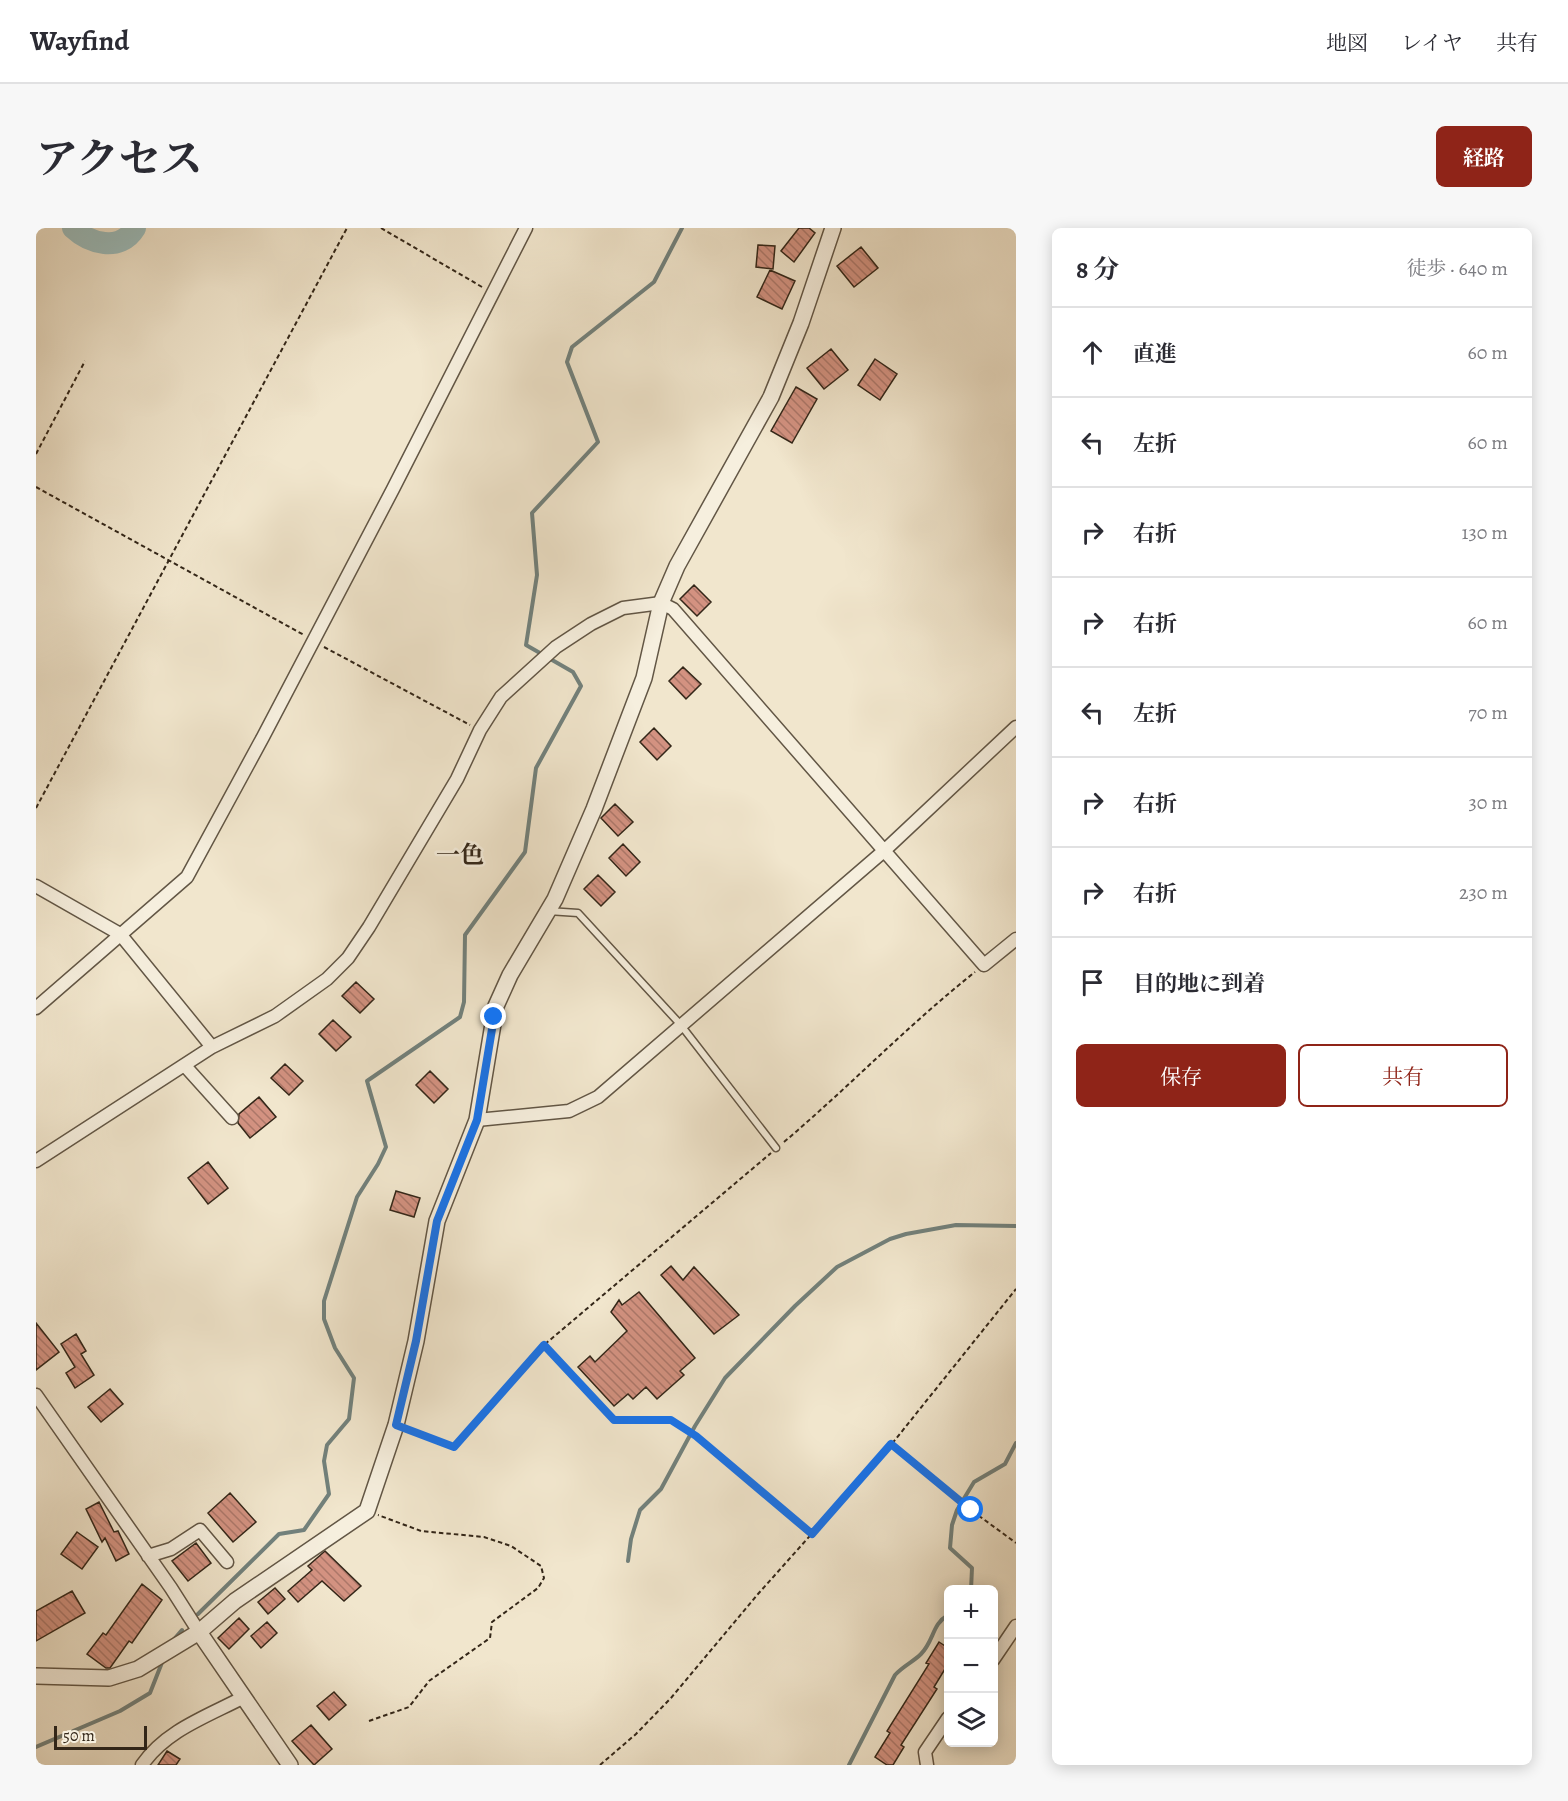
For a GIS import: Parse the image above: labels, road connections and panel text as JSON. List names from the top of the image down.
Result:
{
  "districts": ["一色"],
  "scale_bar": "50 m",
  "page": {
    "header": "Wayfind",
    "nav": ["地図", "レイヤ", "共有"],
    "title": "アクセス",
    "buttons": [
      "経路",
      ["保存", "共有"]
    ],
    "heading": ["8 分", "徒歩 · 640 m"],
    "list": [
      ["直進", "60 m"],
      ["左折", "60 m"],
      ["右折", "130 m"],
      ["右折", "60 m"],
      ["左折", "70 m"],
      ["右折", "30 m"],
      ["右折", "230 m"],
      "目的地に到着"
    ],
    "map_buttons": ["+", "−"],
    "scale": "50 m"
  }
}
